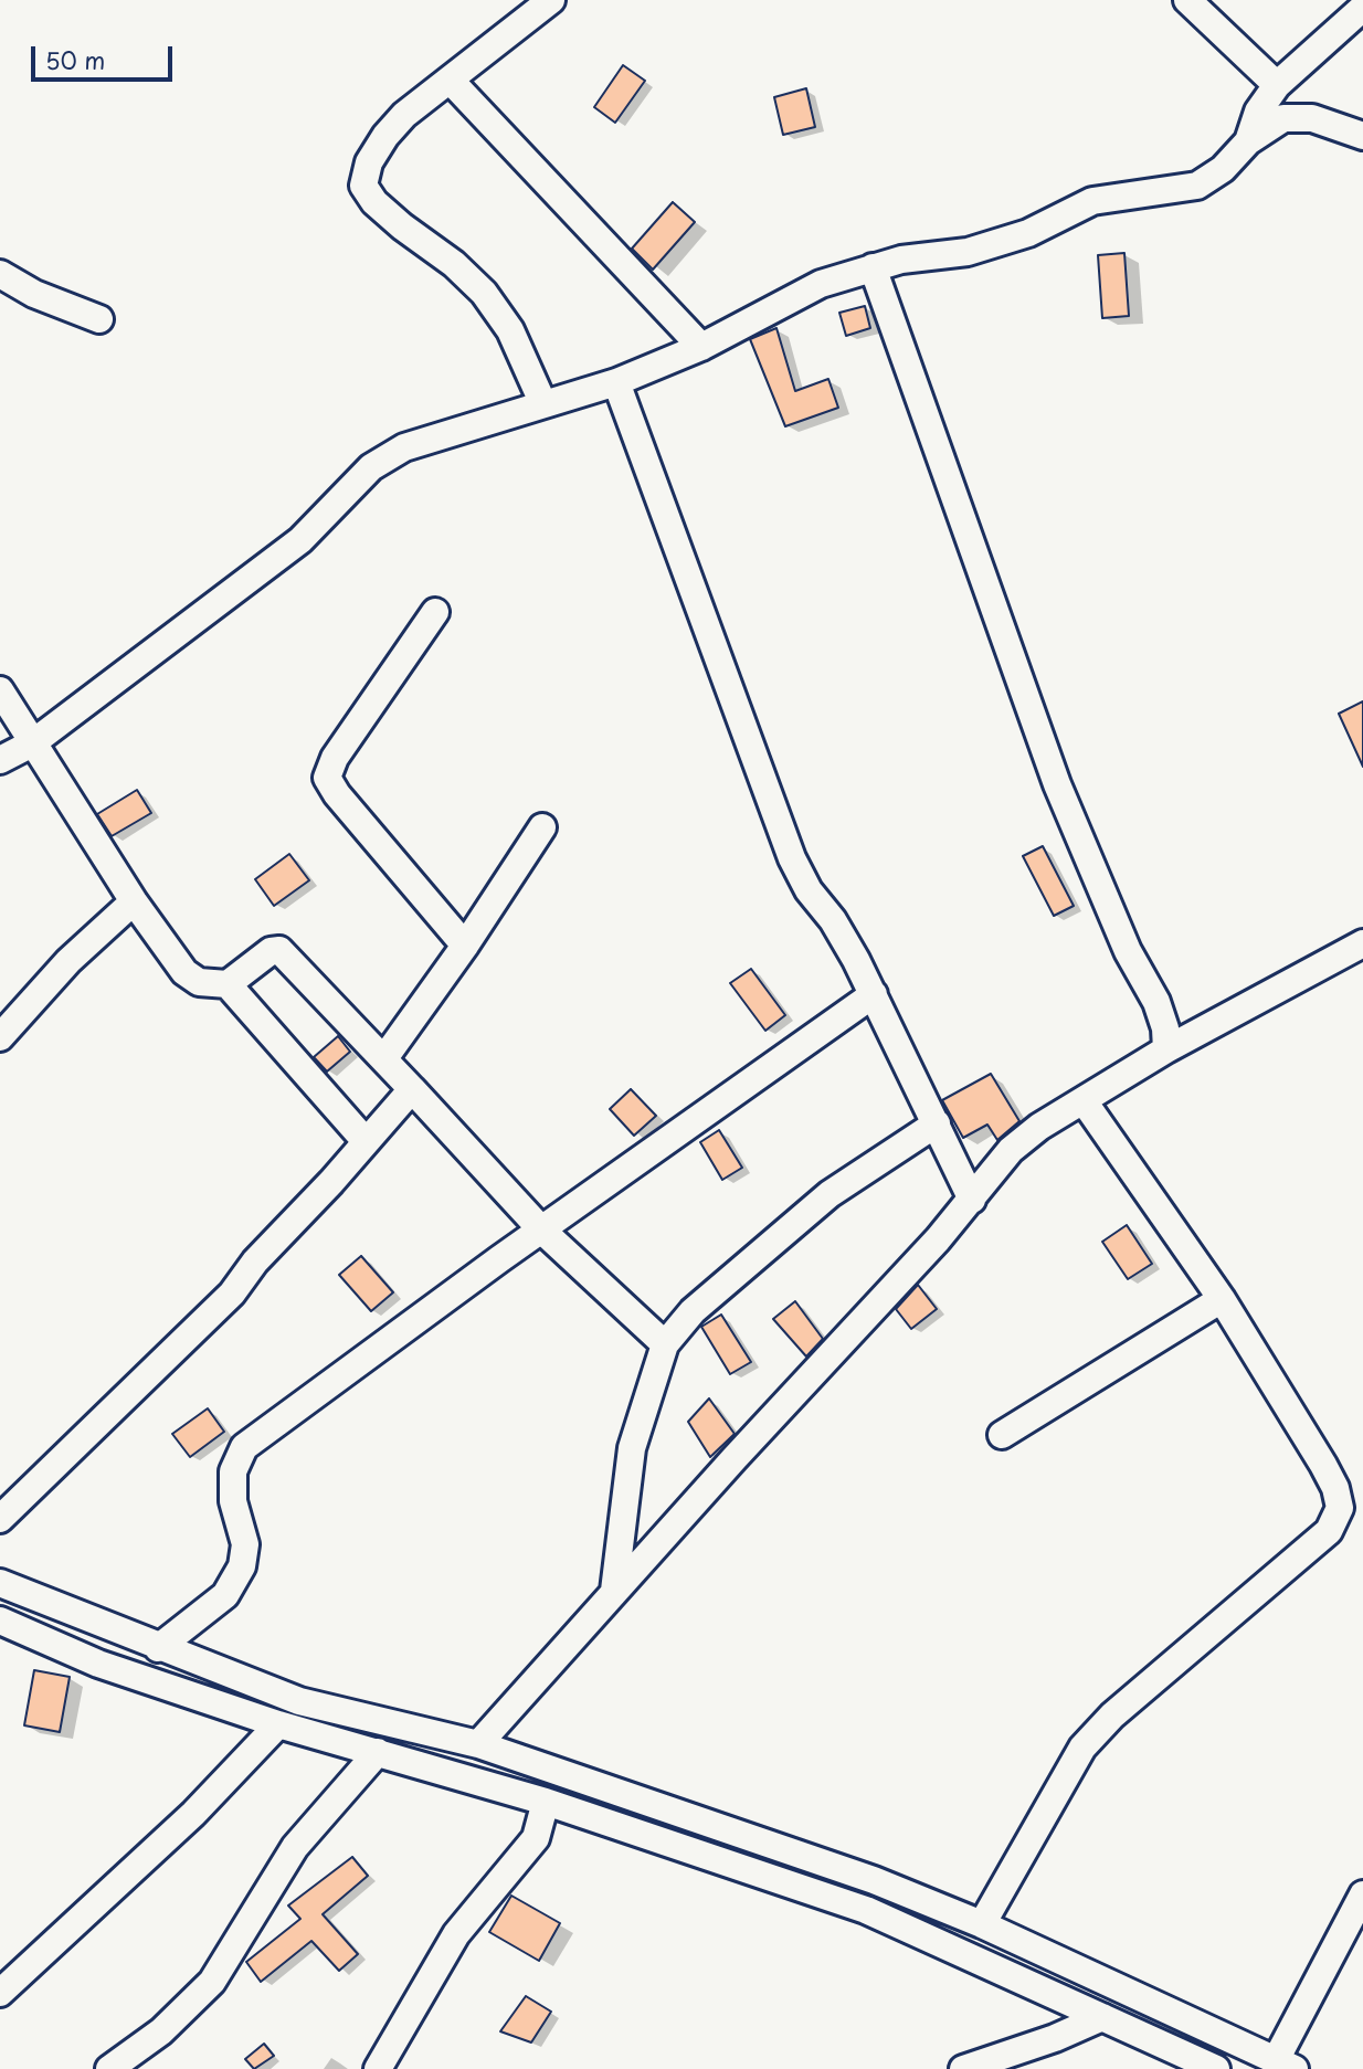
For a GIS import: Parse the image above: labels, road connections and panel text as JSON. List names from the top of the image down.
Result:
{
  "scale_bar": "50 m"
}
